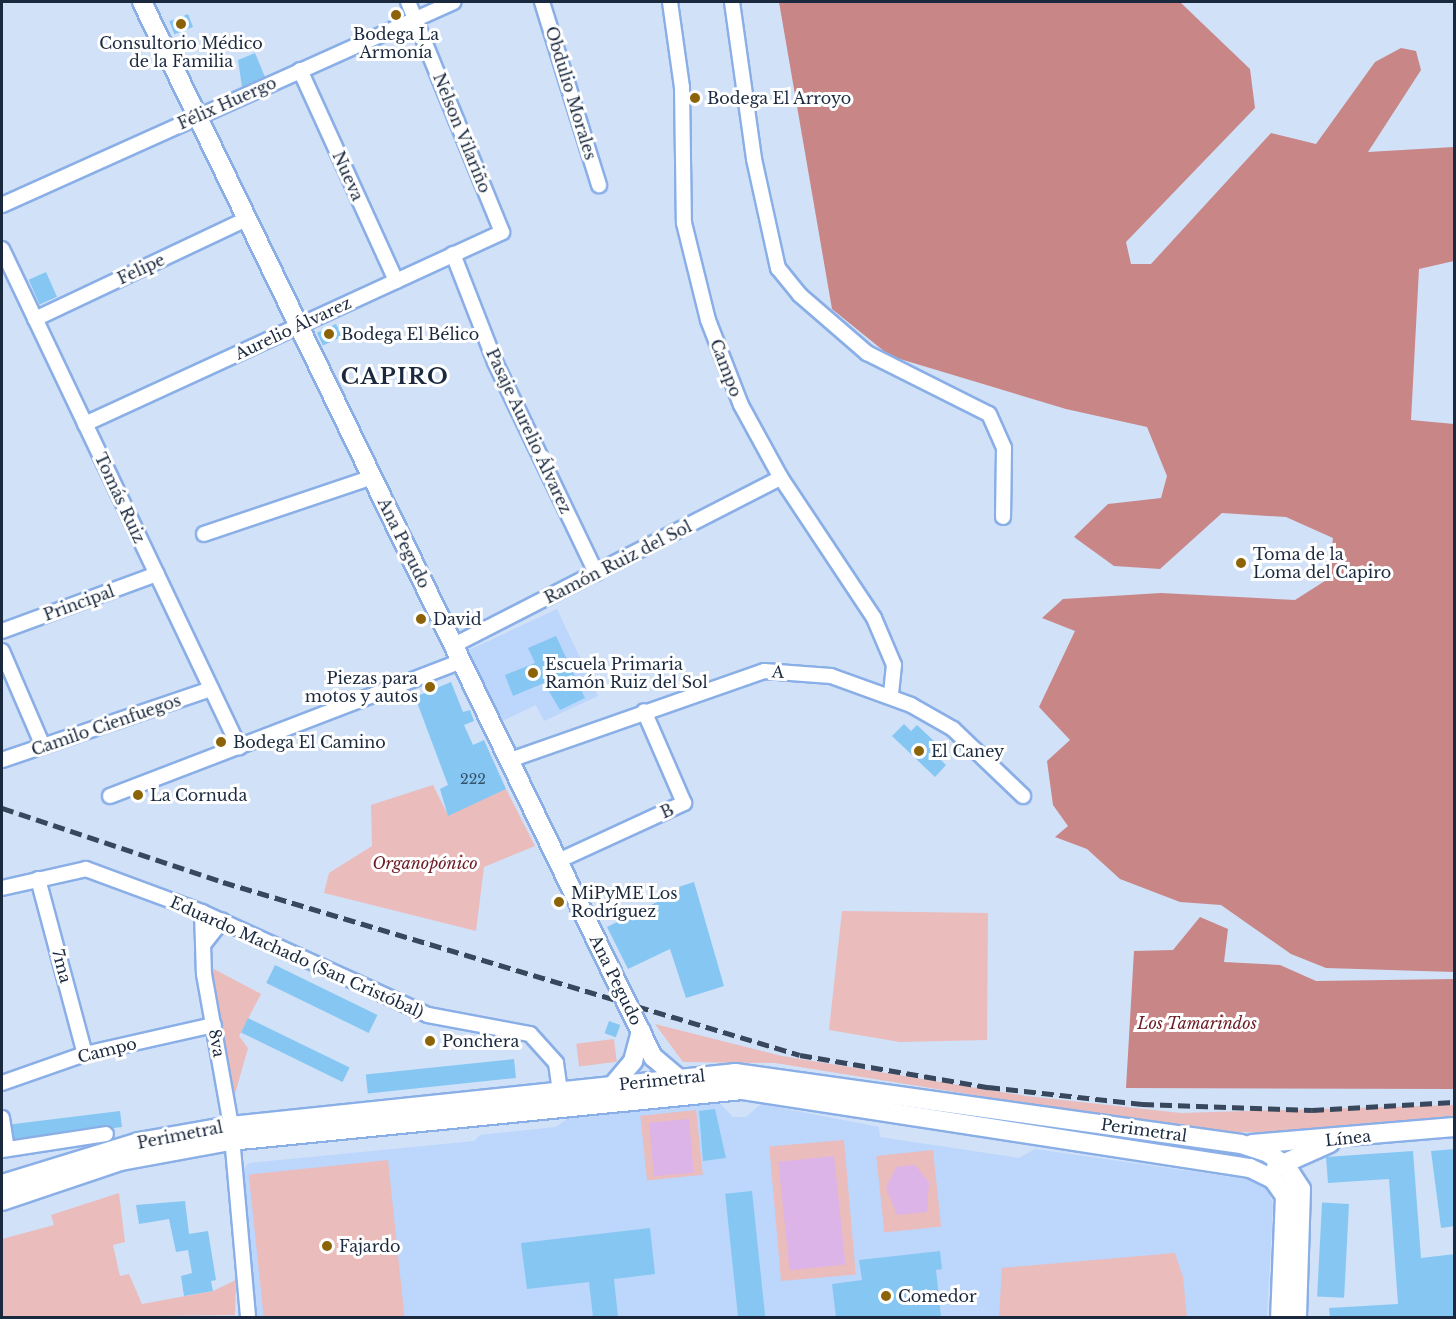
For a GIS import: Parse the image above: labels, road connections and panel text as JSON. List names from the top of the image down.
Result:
{
  "streets": {
    "main road": ["Ana Pegudo", "Perimetral", "Línea"],
    "street": [
      "Obdulio Morales",
      "Félix Huergo",
      "Nelson Vilariño",
      "Nueva",
      "Felipe",
      "Aurelio Álvarez",
      "Campo",
      "Pasaje Aurelio Álvarez",
      "Tomás Ruiz",
      "Ramón Ruiz del Sol",
      "Principal",
      "A",
      "Camilo Cienfuegos",
      "B",
      "Eduardo Machado (San Cristóbal)",
      "7ma",
      "8va"
    ]
  },
  "crossings": [
    ["Félix Huergo", "Nelson Vilariño"],
    ["Félix Huergo", "Nueva"],
    ["Félix Huergo", "Ana Pegudo"],
    ["Nelson Vilariño", "Aurelio Álvarez"],
    ["Nueva", "Aurelio Álvarez"],
    ["Felipe", "Tomás Ruiz"],
    ["Felipe", "Ana Pegudo"],
    ["Aurelio Álvarez", "Pasaje Aurelio Álvarez"],
    ["Aurelio Álvarez", "Tomás Ruiz"],
    ["Aurelio Álvarez", "Ana Pegudo"],
    ["Campo", "Ramón Ruiz del Sol"],
    ["Campo", "A"],
    ["Campo", "7ma"],
    ["Campo", "8va"],
    ["Pasaje Aurelio Álvarez", "Ramón Ruiz del Sol"],
    ["Tomás Ruiz", "Ramón Ruiz del Sol"],
    ["Tomás Ruiz", "Principal"],
    ["Tomás Ruiz", "Camilo Cienfuegos"],
    ["Ana Pegudo", "Ramón Ruiz del Sol"],
    ["Ana Pegudo", "A"],
    ["Ana Pegudo", "B"],
    ["Ana Pegudo", "Perimetral"],
    ["A", "B"],
    ["Eduardo Machado (San Cristóbal)", "7ma"],
    ["Eduardo Machado (San Cristóbal)", "8va"],
    ["Eduardo Machado (San Cristóbal)", "Perimetral"],
    ["8va", "Perimetral"],
    ["Perimetral", "Línea"]
  ],
  "districts": ["CAPIRO"],
  "parks": ["Organopónico", "Los Tamarindos"],
  "places": [
    "Bodega La Armonía",
    "Consultorio Médico de la Familia",
    "Bodega El Arroyo",
    "Bodega El Bélico",
    "Toma de la Loma del Capiro",
    "David",
    "Escuela Primaria Ramón Ruiz del Sol",
    "Piezas para motos y autos",
    "Bodega El Camino",
    "El Caney",
    "La Cornuda",
    "MiPyME Los Rodríguez",
    "Ponchera",
    "Fajardo",
    "Comedor"
  ],
  "house_numbers": ["222"]
}
